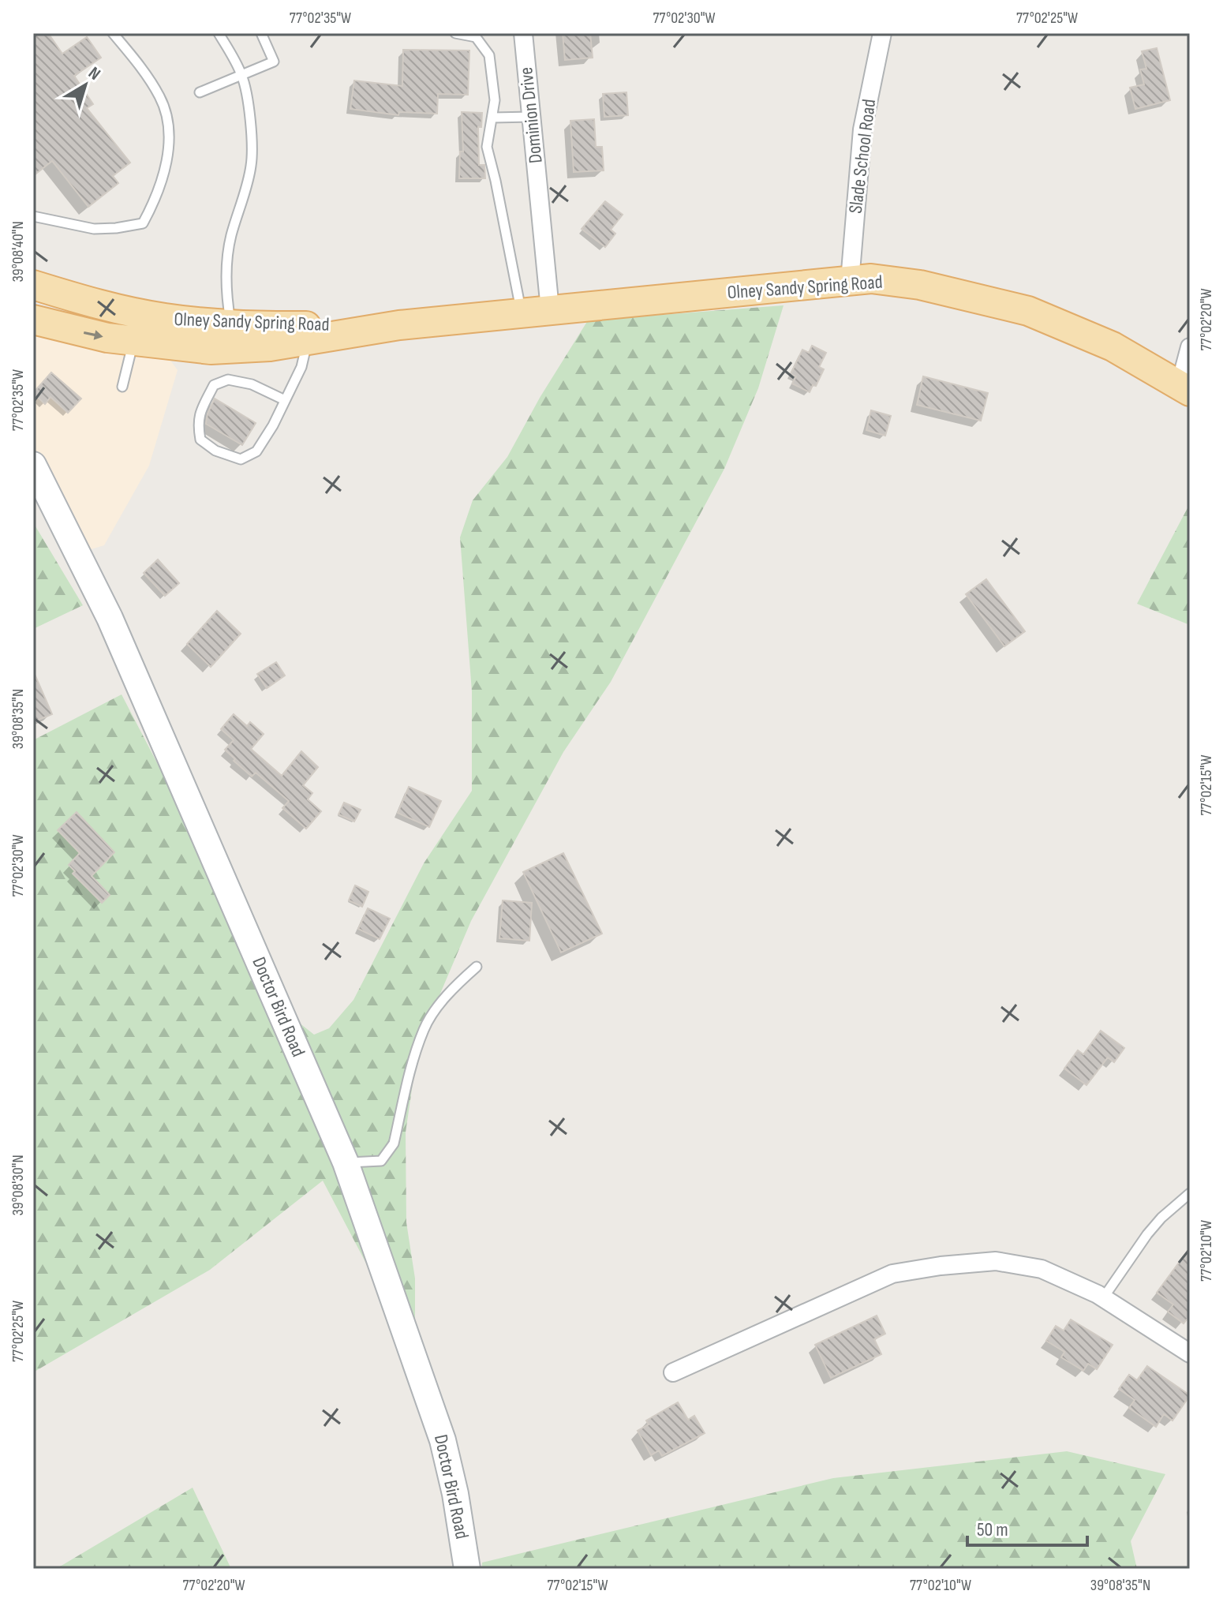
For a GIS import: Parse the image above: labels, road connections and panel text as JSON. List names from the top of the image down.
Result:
{
  "streets": {
    "main road": ["Olney Sandy Spring Road", "Doctor Bird Road"],
    "street": ["Dominion Drive", "Slade School Road"]
  },
  "crossings": [
    ["Dominion Drive", "Olney Sandy Spring Road"],
    ["Slade School Road", "Olney Sandy Spring Road"]
  ],
  "scale_bar": "50 m",
  "north": "top right",
  "coordinates": [
    "77°02'35\"W",
    "77°02'30\"W",
    "77°02'25\"W",
    "39°08'40\"N",
    "77°02'20\"W",
    "39°08'35\"N",
    "77°02'15\"W",
    "39°08'30\"N",
    "77°02'10\"W"
  ]
}
